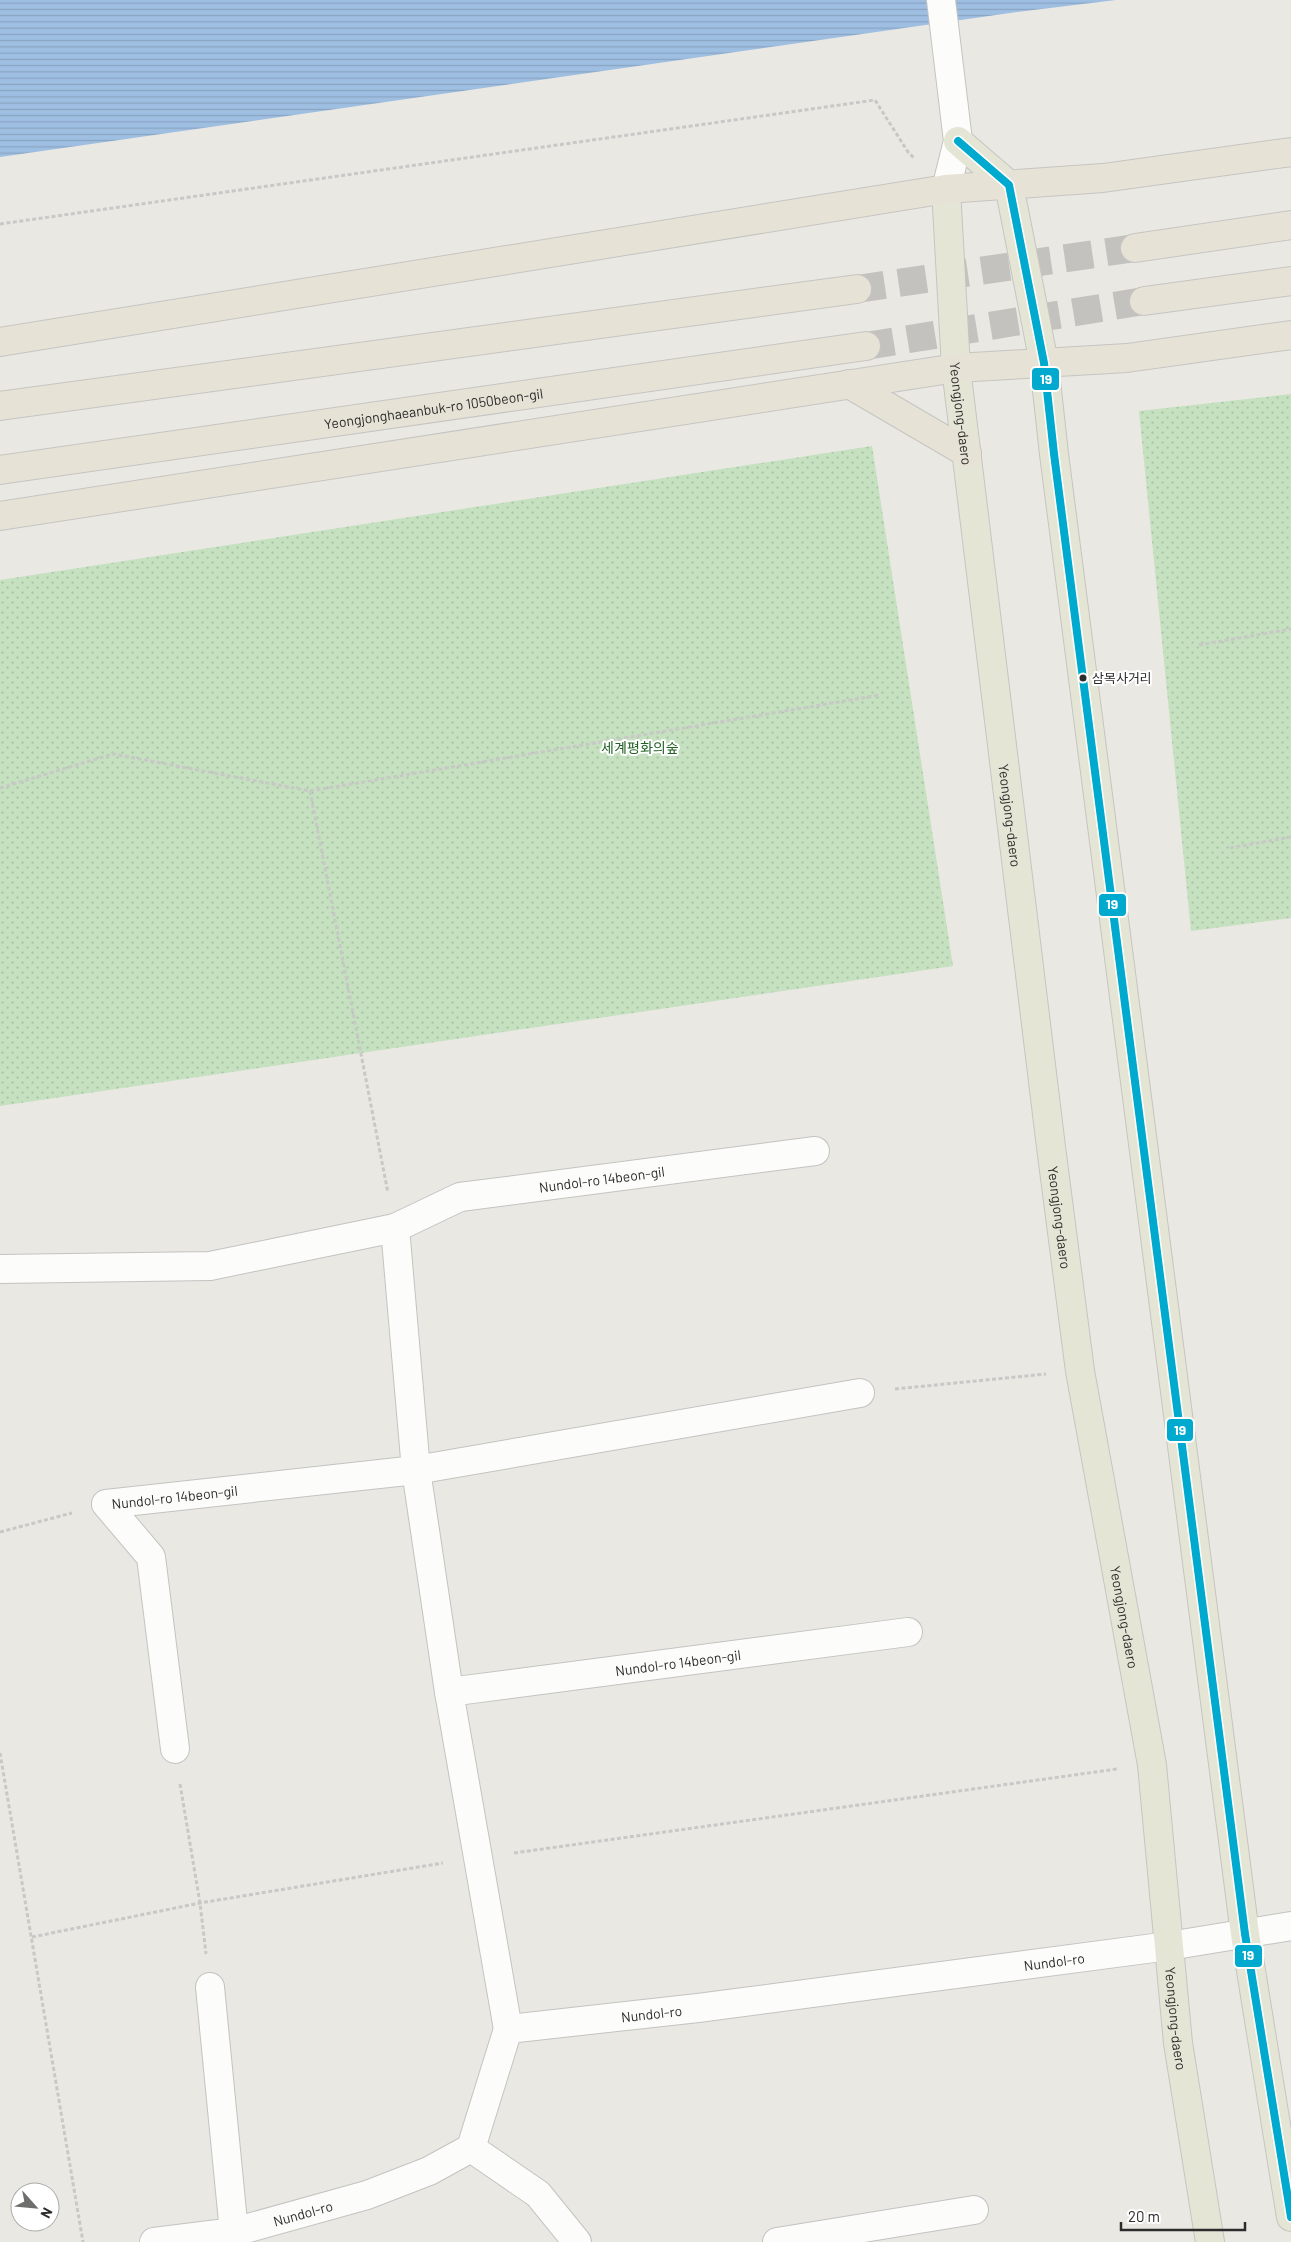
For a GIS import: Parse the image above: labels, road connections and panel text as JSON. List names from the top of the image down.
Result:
{
  "streets": {
    "highway": ["Yeongjonghaeanbuk-ro 1050beon-gil"],
    "main road": ["Yeongjong-daero"],
    "street": ["Nundol-ro 14beon-gil", "Nundol-ro"]
  },
  "crossings": [
    ["Yeongjong-daero", "Nundol-ro"]
  ],
  "parks": ["세계평화의숲"],
  "places": ["삼목사거리"],
  "lines": ["transit line 19"],
  "scale_bar": "20 m",
  "north": "bottom right"
}
